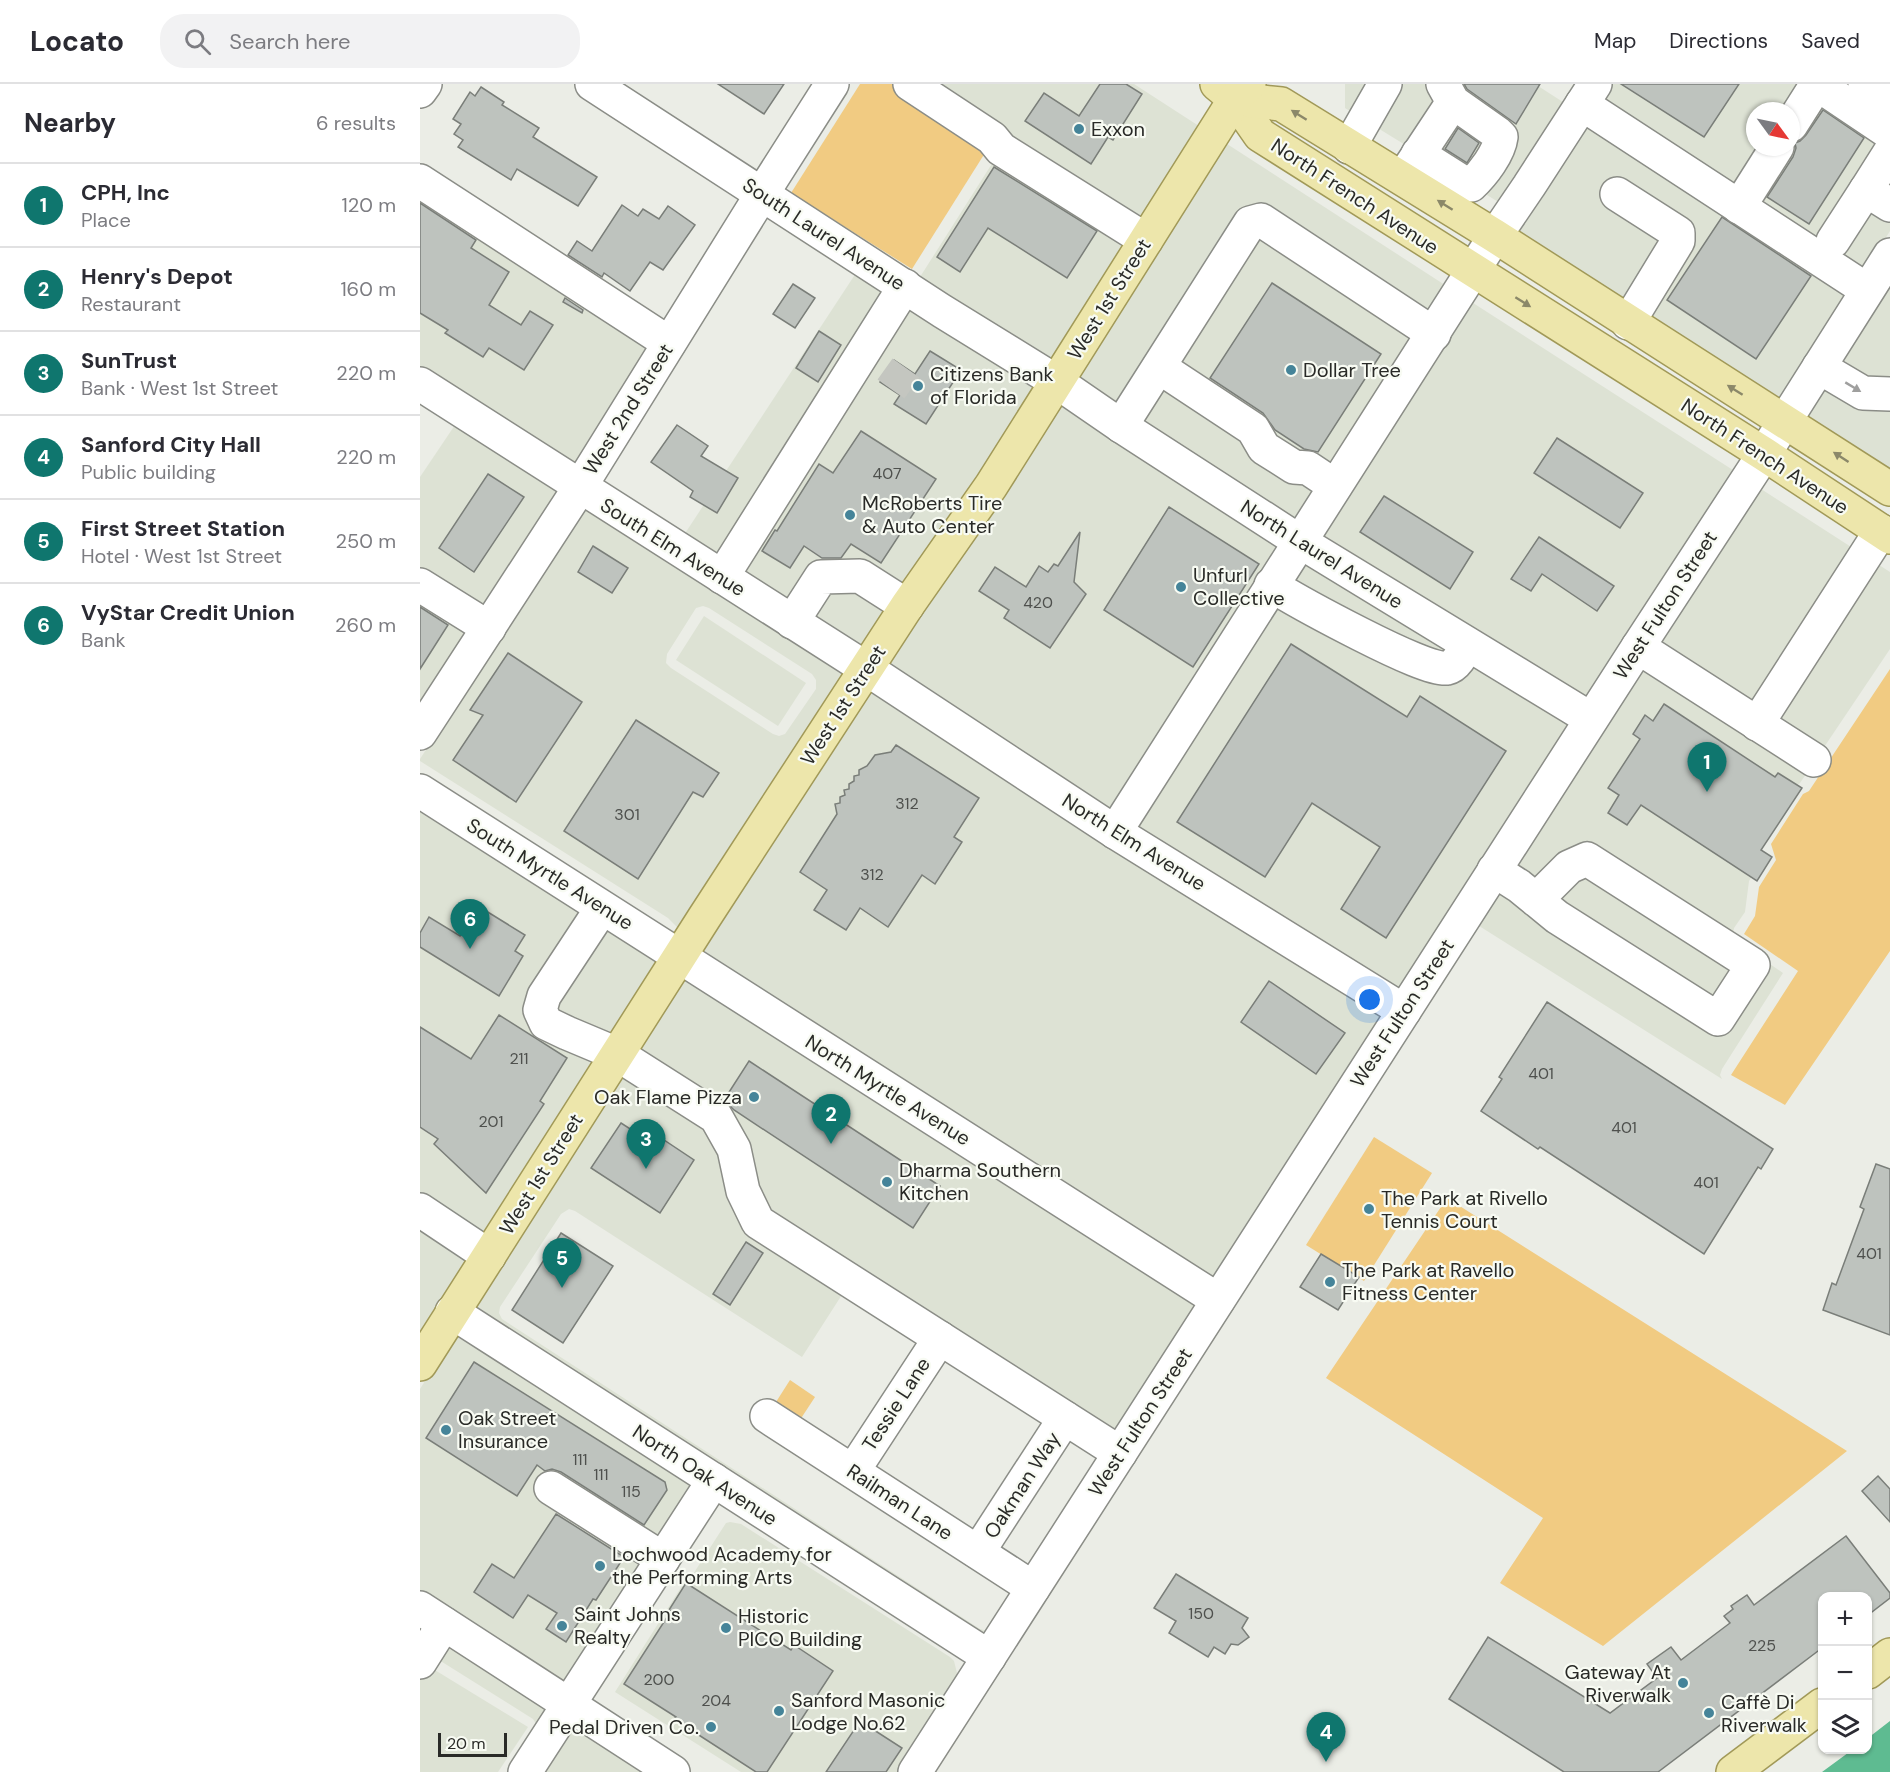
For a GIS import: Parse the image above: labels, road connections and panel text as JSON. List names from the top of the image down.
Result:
{
  "streets": {
    "main road": ["North French Avenue", "West 1st Street"],
    "street": [
      "South Laurel Avenue",
      "West 2nd Street",
      "South Elm Avenue",
      "North Laurel Avenue",
      "West Fulton Street",
      "North Elm Avenue",
      "South Myrtle Avenue",
      "North Myrtle Avenue",
      "Tessie Lane",
      "North Oak Avenue",
      "Oakman Way",
      "Railman Lane"
    ]
  },
  "crossings": [
    ["North French Avenue", "West 1st Street"],
    ["North French Avenue", "West Fulton Street"],
    ["South Laurel Avenue", "West 1st Street"],
    ["South Laurel Avenue", "West 2nd Street"],
    ["South Laurel Avenue", "North Laurel Avenue"],
    ["West 1st Street", "South Elm Avenue"],
    ["West 1st Street", "North Laurel Avenue"],
    ["West 1st Street", "North Elm Avenue"],
    ["West 1st Street", "South Myrtle Avenue"],
    ["West 1st Street", "North Myrtle Avenue"],
    ["West 1st Street", "North Oak Avenue"],
    ["West 2nd Street", "South Elm Avenue"],
    ["South Elm Avenue", "North Elm Avenue"],
    ["North Laurel Avenue", "West Fulton Street"],
    ["West Fulton Street", "North Elm Avenue"],
    ["West Fulton Street", "North Myrtle Avenue"],
    ["West Fulton Street", "North Oak Avenue"],
    ["West Fulton Street", "Railman Lane"],
    ["South Myrtle Avenue", "North Myrtle Avenue"],
    ["Tessie Lane", "Railman Lane"],
    ["Oakman Way", "Railman Lane"]
  ],
  "places": [
    "Exxon",
    "Dollar Tree",
    "Citizens Bank of Florida",
    "McRoberts Tire & Auto Center",
    "Unfurl Collective",
    "Oak Flame Pizza",
    "Dharma Southern Kitchen",
    "The Park at Rivello Tennis Court",
    "The Park at Ravello Fitness Center",
    "Oak Street Insurance",
    "Lochwood Academy for the Performing Arts",
    "Saint Johns Realty",
    "Historic PICO Building",
    "Gateway At Riverwalk",
    "Sanford Masonic Lodge No.62",
    "Caffè Di Riverwalk",
    "Pedal Driven Co."
  ],
  "house_numbers": [
    "407",
    "420",
    "312",
    "301",
    "312",
    "211",
    "401",
    "201",
    "401",
    "401",
    "401",
    "111",
    "111",
    "115",
    "150",
    "225",
    "200",
    "204"
  ],
  "scale_bar": "20 m",
  "north": "bottom right",
  "page": {
    "header": "Locato",
    "search": "Search here",
    "nav": ["Map", "Directions", "Saved"],
    "heading": ["Nearby", "6 results"],
    "list": [
      {
        "mark": "1",
        "name": "CPH, Inc",
        "note": "Place",
        "value": "120 m"
      },
      {
        "mark": "2",
        "name": "Henry's Depot",
        "note": "Restaurant",
        "value": "160 m"
      },
      {
        "mark": "3",
        "name": "SunTrust",
        "note": "Bank · West 1st Street",
        "value": "220 m"
      },
      {
        "mark": "4",
        "name": "Sanford City Hall",
        "note": "Public building",
        "value": "220 m"
      },
      {
        "mark": "5",
        "name": "First Street Station",
        "note": "Hotel · West 1st Street",
        "value": "250 m"
      },
      {
        "mark": "6",
        "name": "VyStar Credit Union",
        "note": "Bank",
        "value": "260 m"
      }
    ],
    "pins": [
      "1",
      "6",
      "2",
      "3",
      "5",
      "4"
    ],
    "map_buttons": ["+", "−"],
    "scale": "20 m"
  }
}
